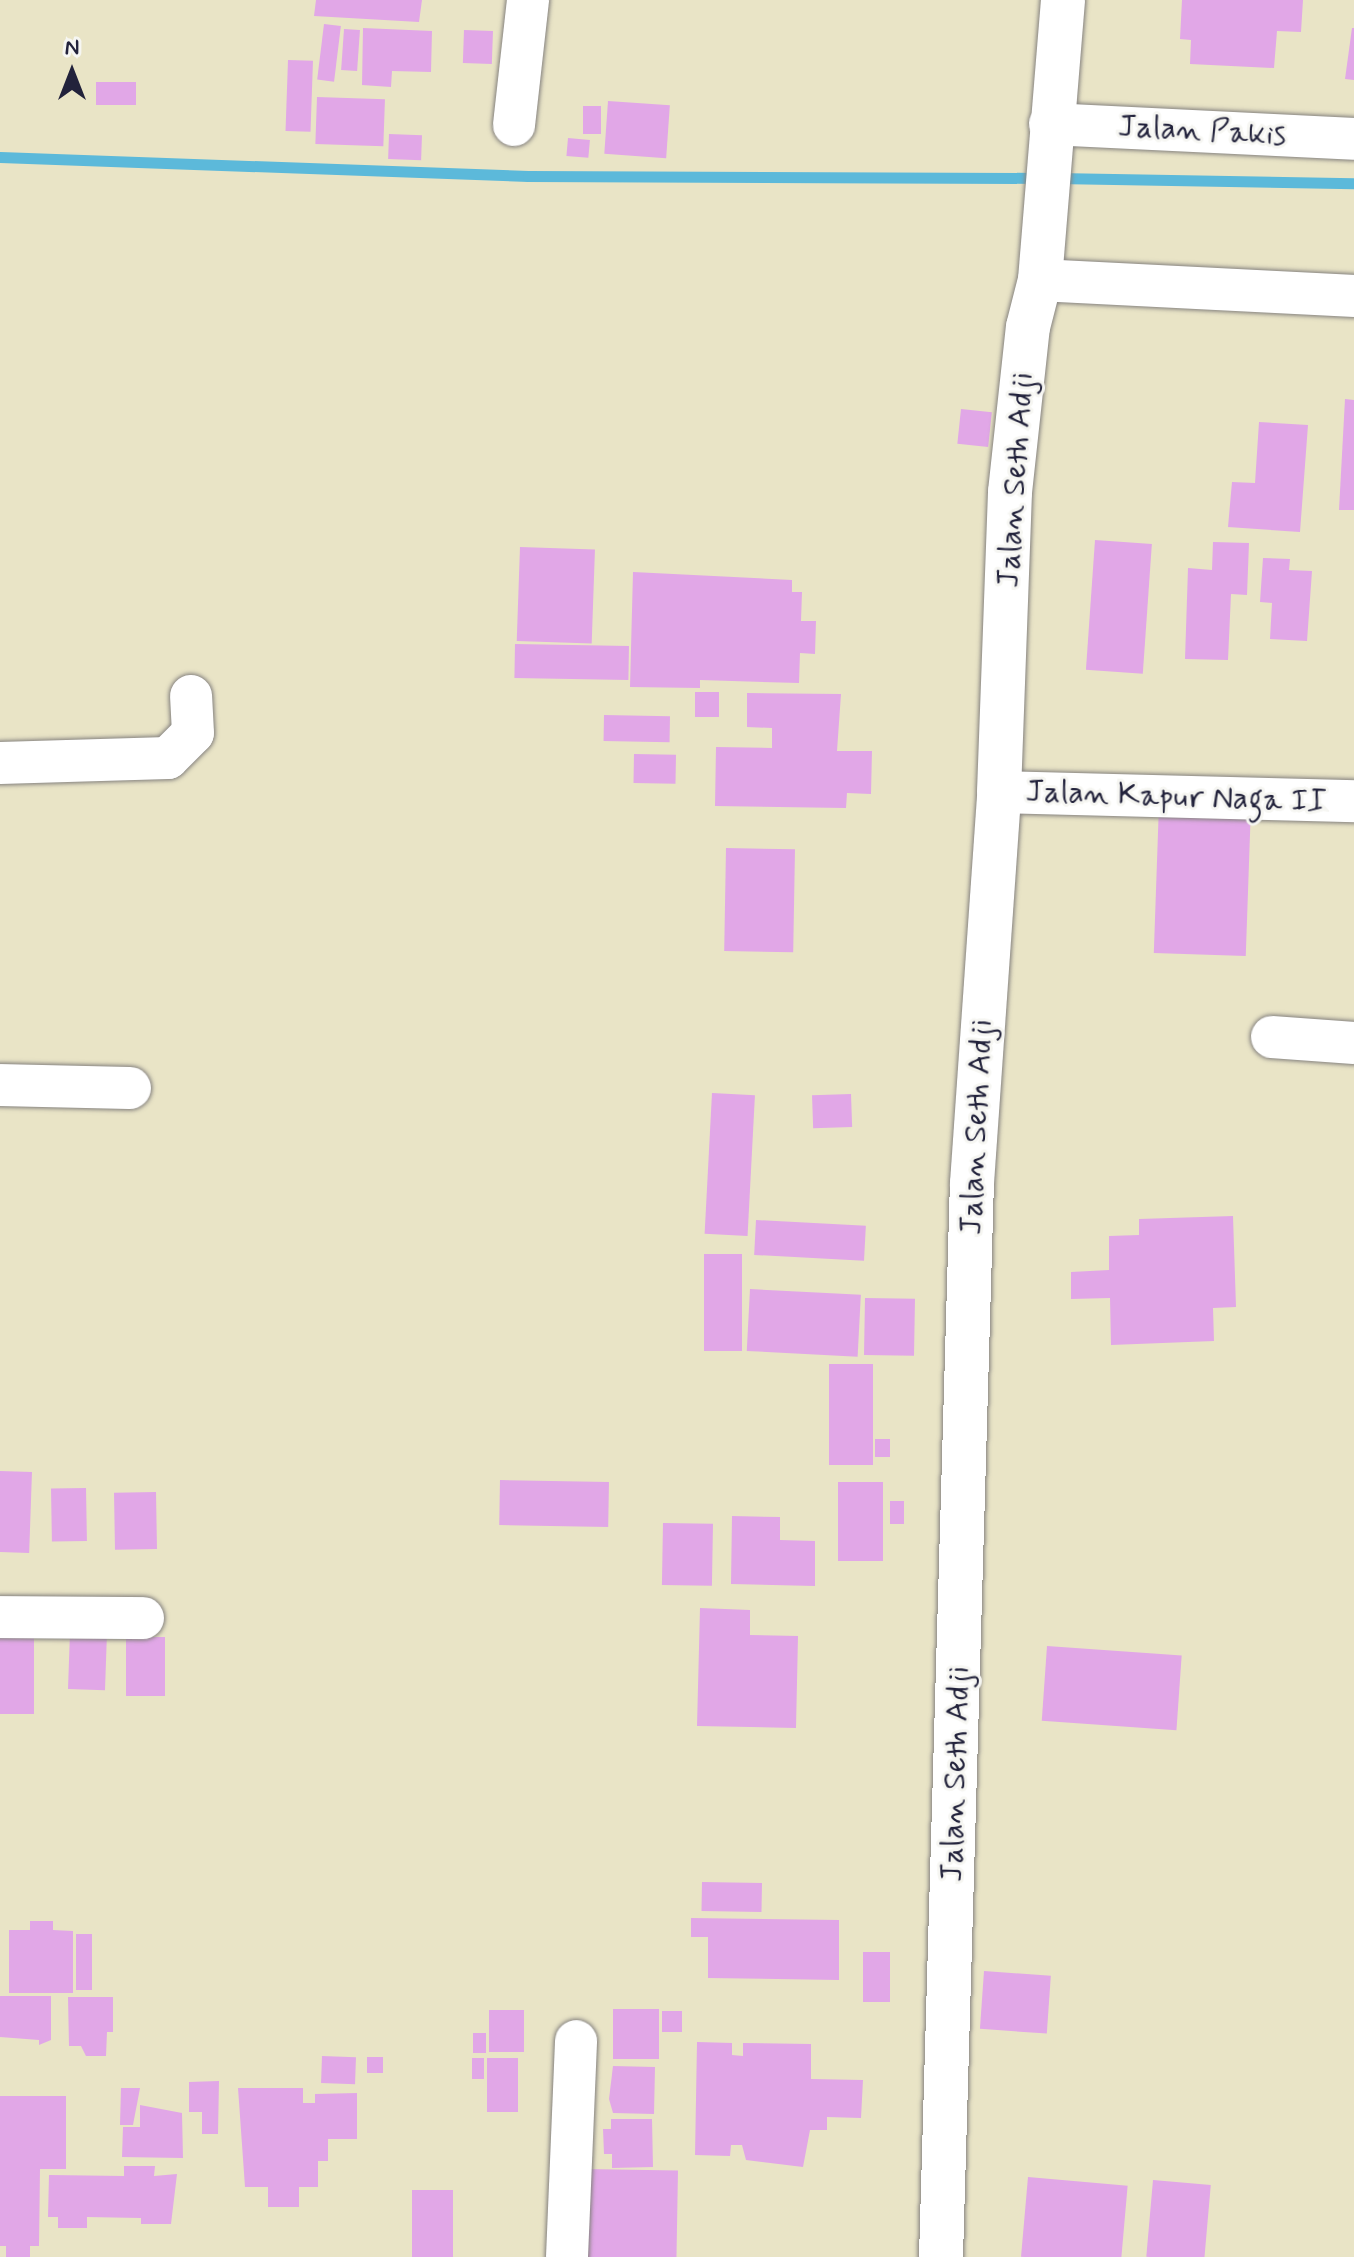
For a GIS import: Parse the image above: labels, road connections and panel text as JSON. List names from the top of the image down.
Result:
{
  "streets": {
    "street": ["Jalan Pakis", "Jalan Seth Adji", "Jalan Kapur Naga II"]
  },
  "crossings": [
    ["Jalan Pakis", "Jalan Seth Adji"],
    ["Jalan Seth Adji", "Jalan Kapur Naga II"]
  ],
  "north": "top"
}
